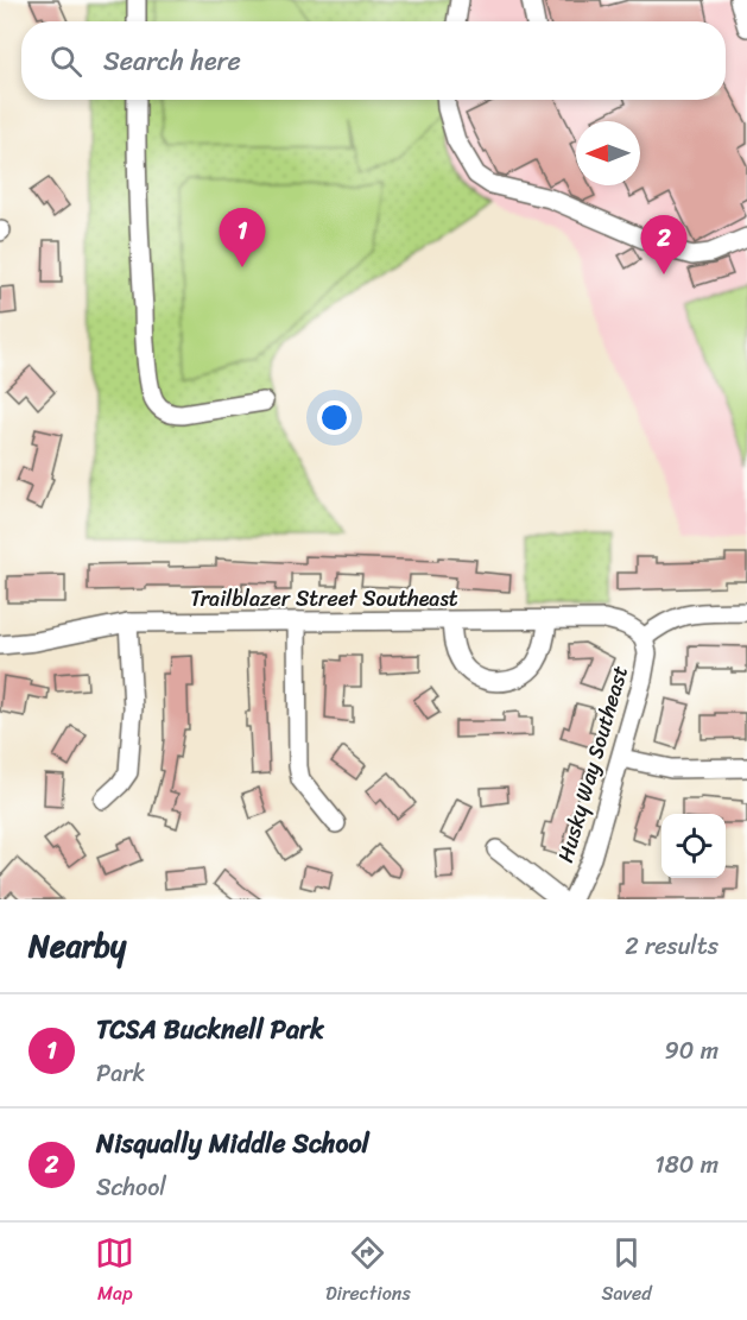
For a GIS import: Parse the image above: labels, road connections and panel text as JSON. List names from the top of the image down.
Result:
{
  "streets": {
    "street": ["Trailblazer Street Southeast", "Husky Way Southeast"]
  },
  "crossings": [
    ["Trailblazer Street Southeast", "Husky Way Southeast"]
  ],
  "north": "left",
  "page": {
    "search": "Search here",
    "pins": ["1", "2"],
    "heading": ["Nearby", "2 results"],
    "list": [
      {
        "mark": "1",
        "name": "TCSA Bucknell Park",
        "note": "Park",
        "value": "90 m"
      },
      {
        "mark": "2",
        "name": "Nisqually Middle School",
        "note": "School",
        "value": "180 m"
      }
    ],
    "nav": ["Map", "Directions", "Saved"]
  }
}
